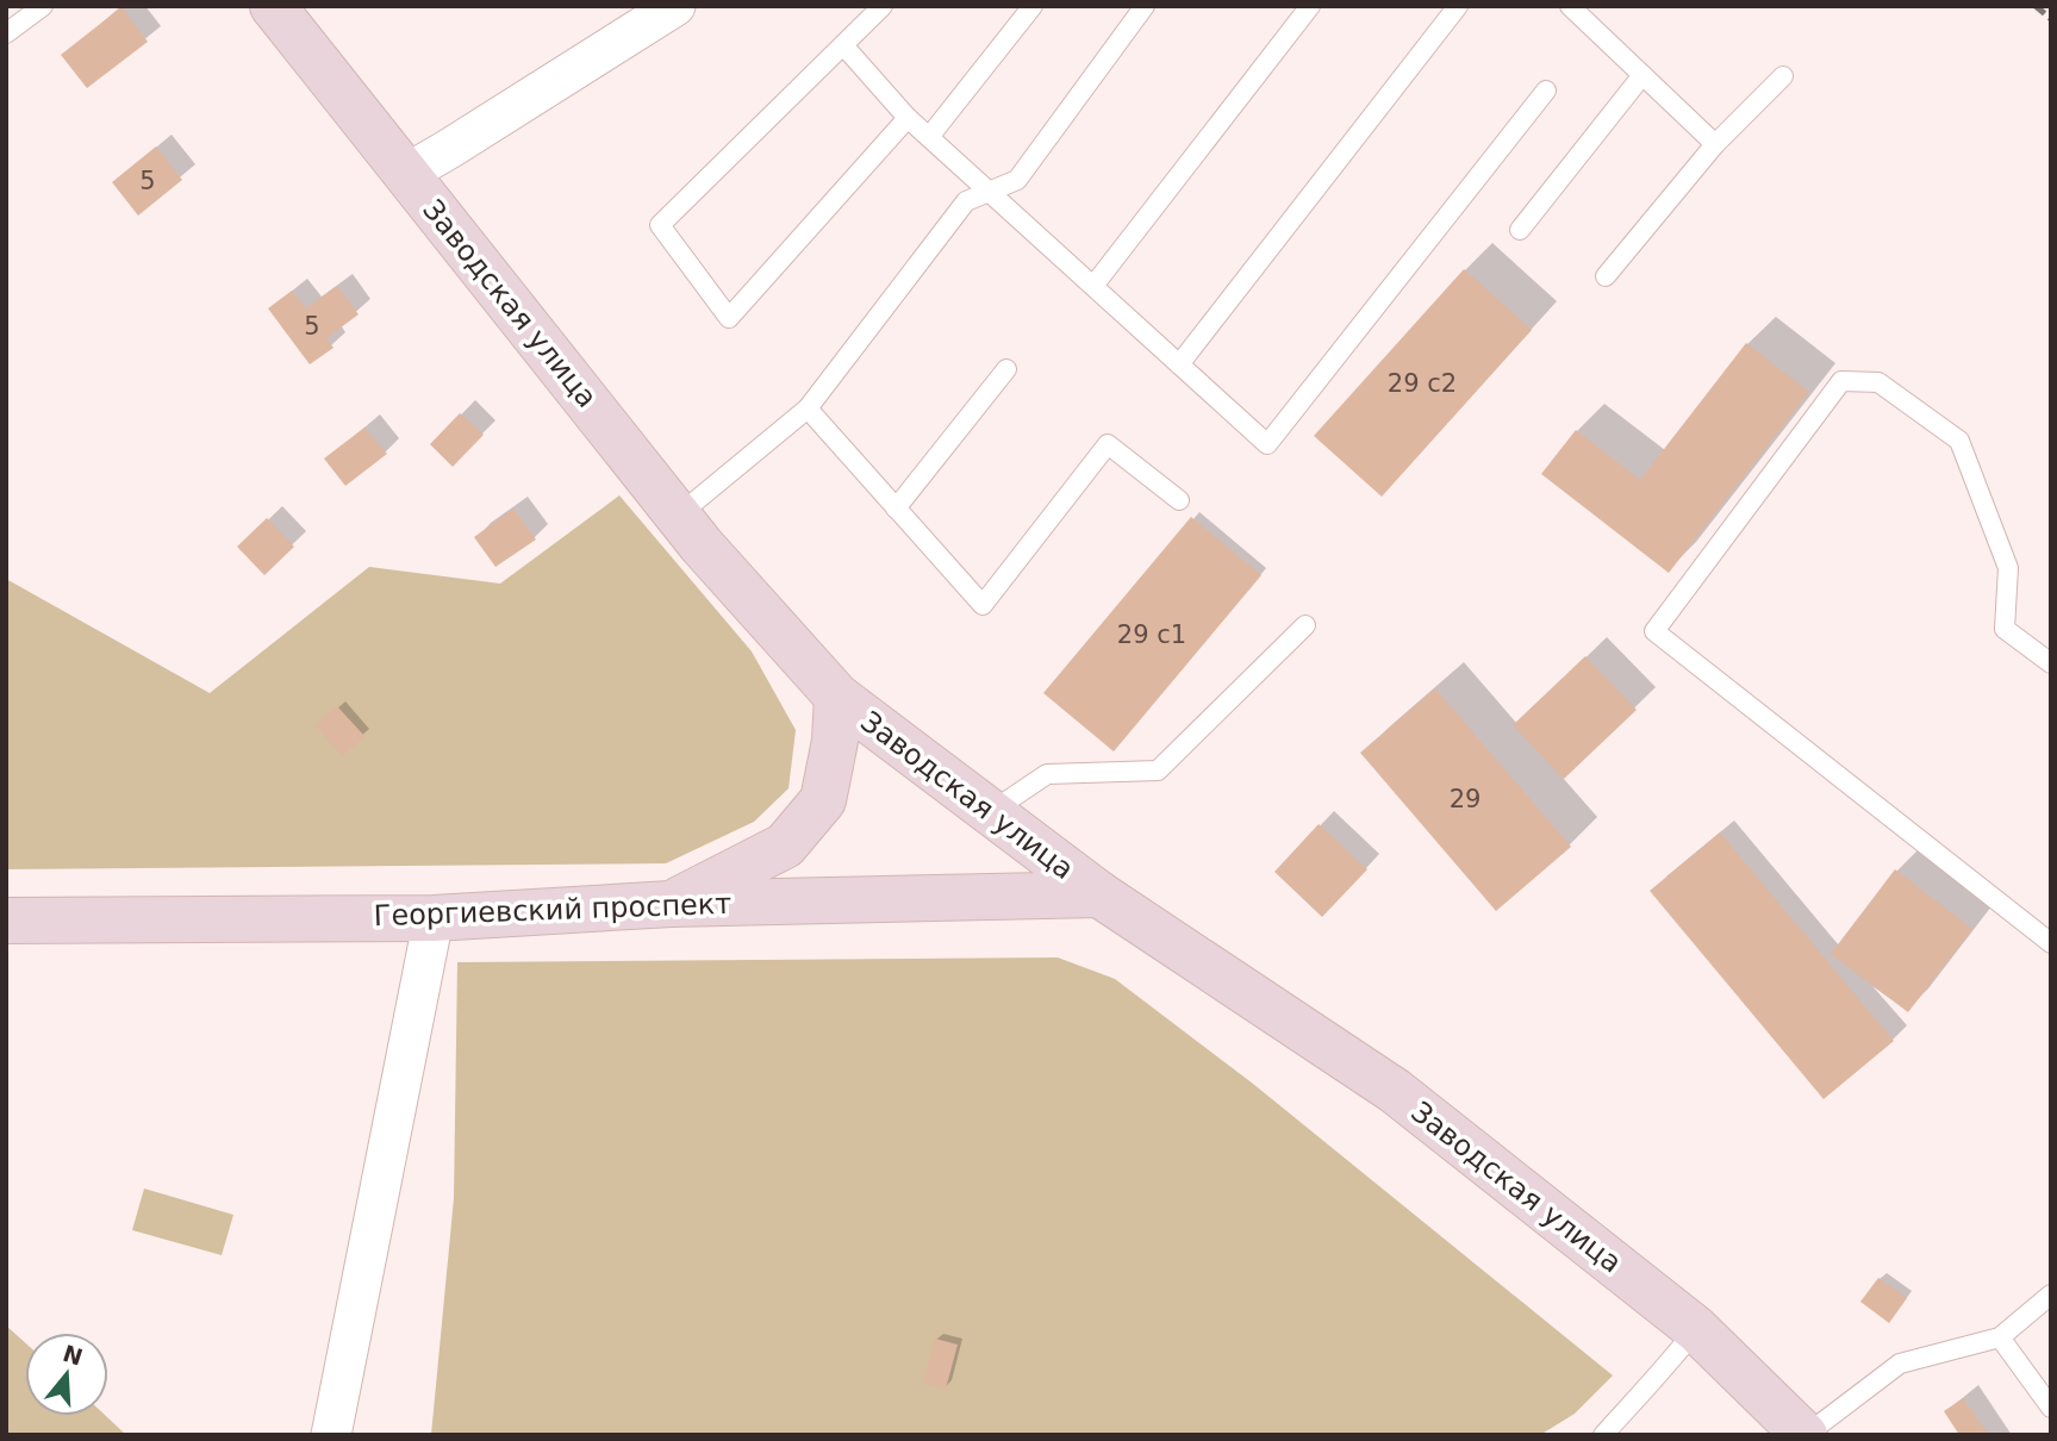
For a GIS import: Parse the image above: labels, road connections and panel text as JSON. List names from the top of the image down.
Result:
{
  "streets": {
    "street": ["Заводская улица", "Георгиевский проспект"]
  },
  "crossings": [
    ["Заводская улица", "Георгиевский проспект"]
  ],
  "house_numbers": [
    "5",
    "5",
    "29 с2",
    "29 с1",
    "29"
  ],
  "north": "top"
}
